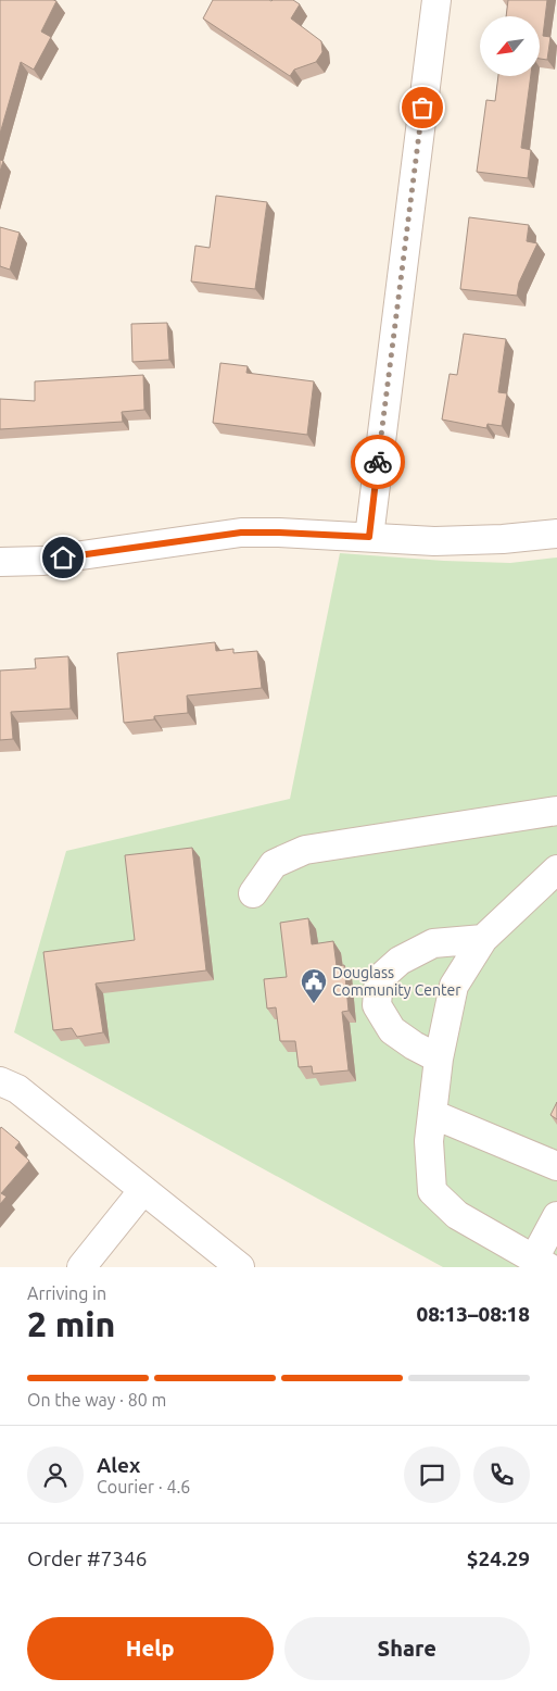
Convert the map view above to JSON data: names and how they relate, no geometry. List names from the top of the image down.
{
  "places": {
    "public building": ["Douglass Community Center"]
  },
  "north": "bottom left",
  "page": {
    "heading": ["2 min", "Arriving in", "08:13–08:18"],
    "panel": [
      "Alex",
      "Courier · 4.6",
      "Order #7346",
      "$24.29"
    ],
    "bar": "On the way · 80 m",
    "buttons": ["Help", "Share"]
  }
}
